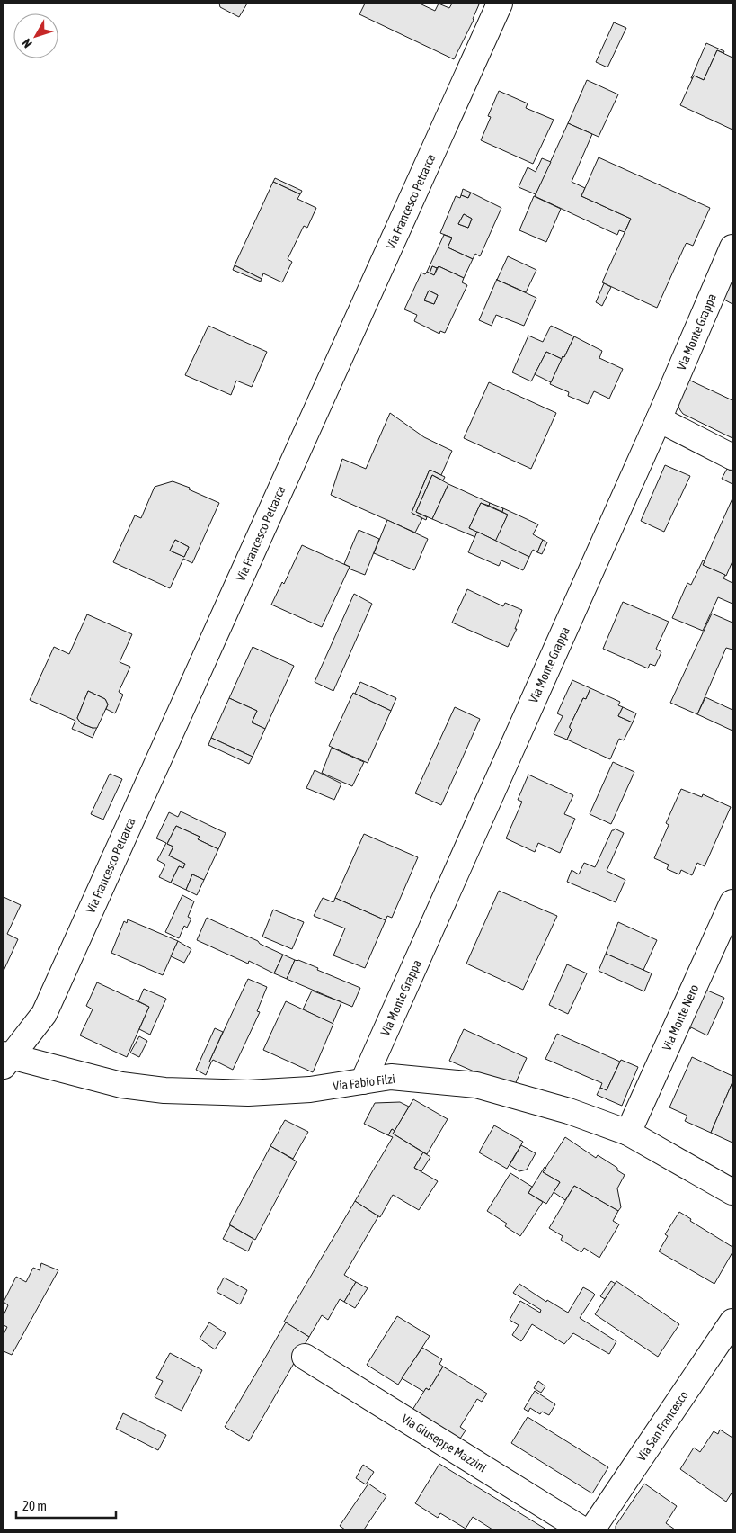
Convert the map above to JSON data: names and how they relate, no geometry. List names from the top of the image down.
{
  "streets": {
    "street": [
      "Via Francesco Petrarca",
      "Via Monte Grappa",
      "Via Monte Nero",
      "Via Fabio Filzi",
      "Via San Francesco",
      "Via Giuseppe Mazzini"
    ]
  },
  "crossings": [
    ["Via Francesco Petrarca", "Via Fabio Filzi"],
    ["Via Monte Grappa", "Via Fabio Filzi"],
    ["Via Monte Nero", "Via Fabio Filzi"]
  ],
  "scale_bar": "20 m",
  "north": "bottom left"
}
